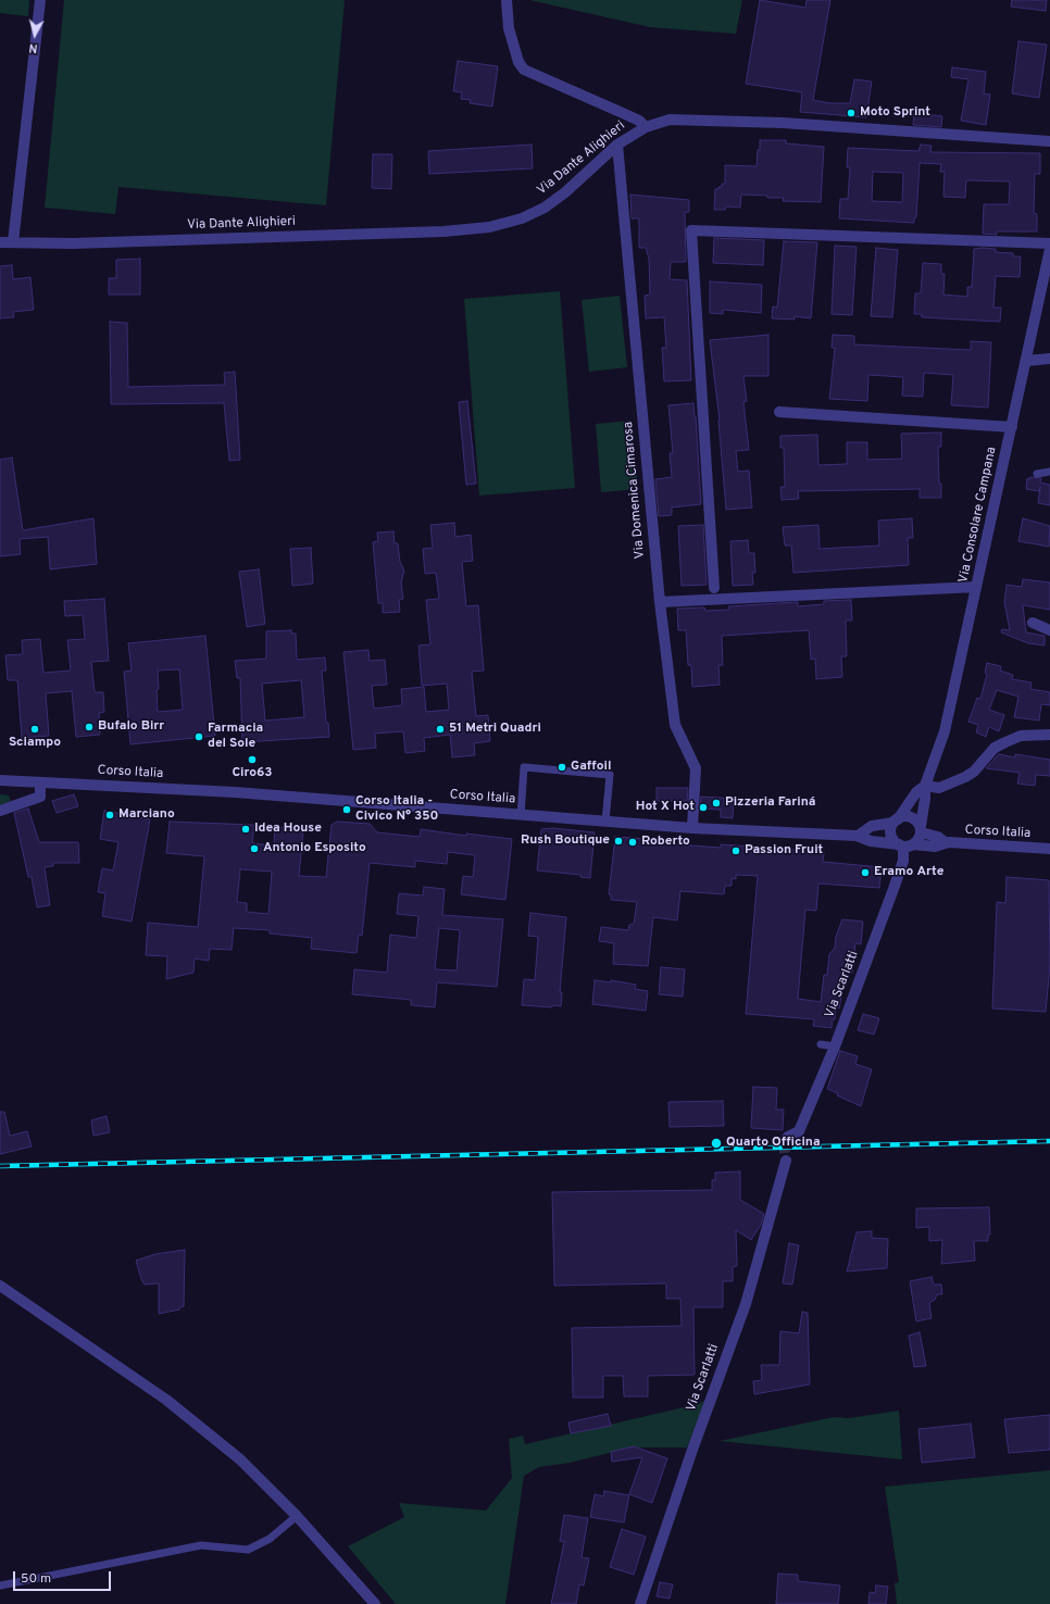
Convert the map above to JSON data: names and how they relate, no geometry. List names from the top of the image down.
{
  "streets": {
    "street": [
      "Via Dante Alighieri",
      "Via Domenica Cimarosa",
      "Via Consolare Campana",
      "Corso Italia",
      "Via Scarlatti"
    ]
  },
  "crossings": [
    ["Via Dante Alighieri", "Via Domenica Cimarosa"],
    ["Via Domenica Cimarosa", "Corso Italia"],
    ["Via Consolare Campana", "Corso Italia"],
    ["Via Consolare Campana", "Via Scarlatti"],
    ["Corso Italia", "Via Scarlatti"]
  ],
  "places": [
    "Moto Sprint",
    "Bufalo Birr",
    "Sciampo",
    "51 Metri Quadri",
    "Farmacia del Sole",
    "Ciro63",
    "Gaffoil",
    "Pizzeria Fariná",
    "Hot X Hot",
    "Corso Italia - Civico N° 350",
    "Marciano",
    "Idea House",
    "Rush Boutique",
    "Roberto",
    "Antonio Esposito",
    "Passion Fruit",
    "Eramo Arte",
    "Quarto Officina"
  ],
  "scale_bar": "50 m",
  "north": "bottom"
}
